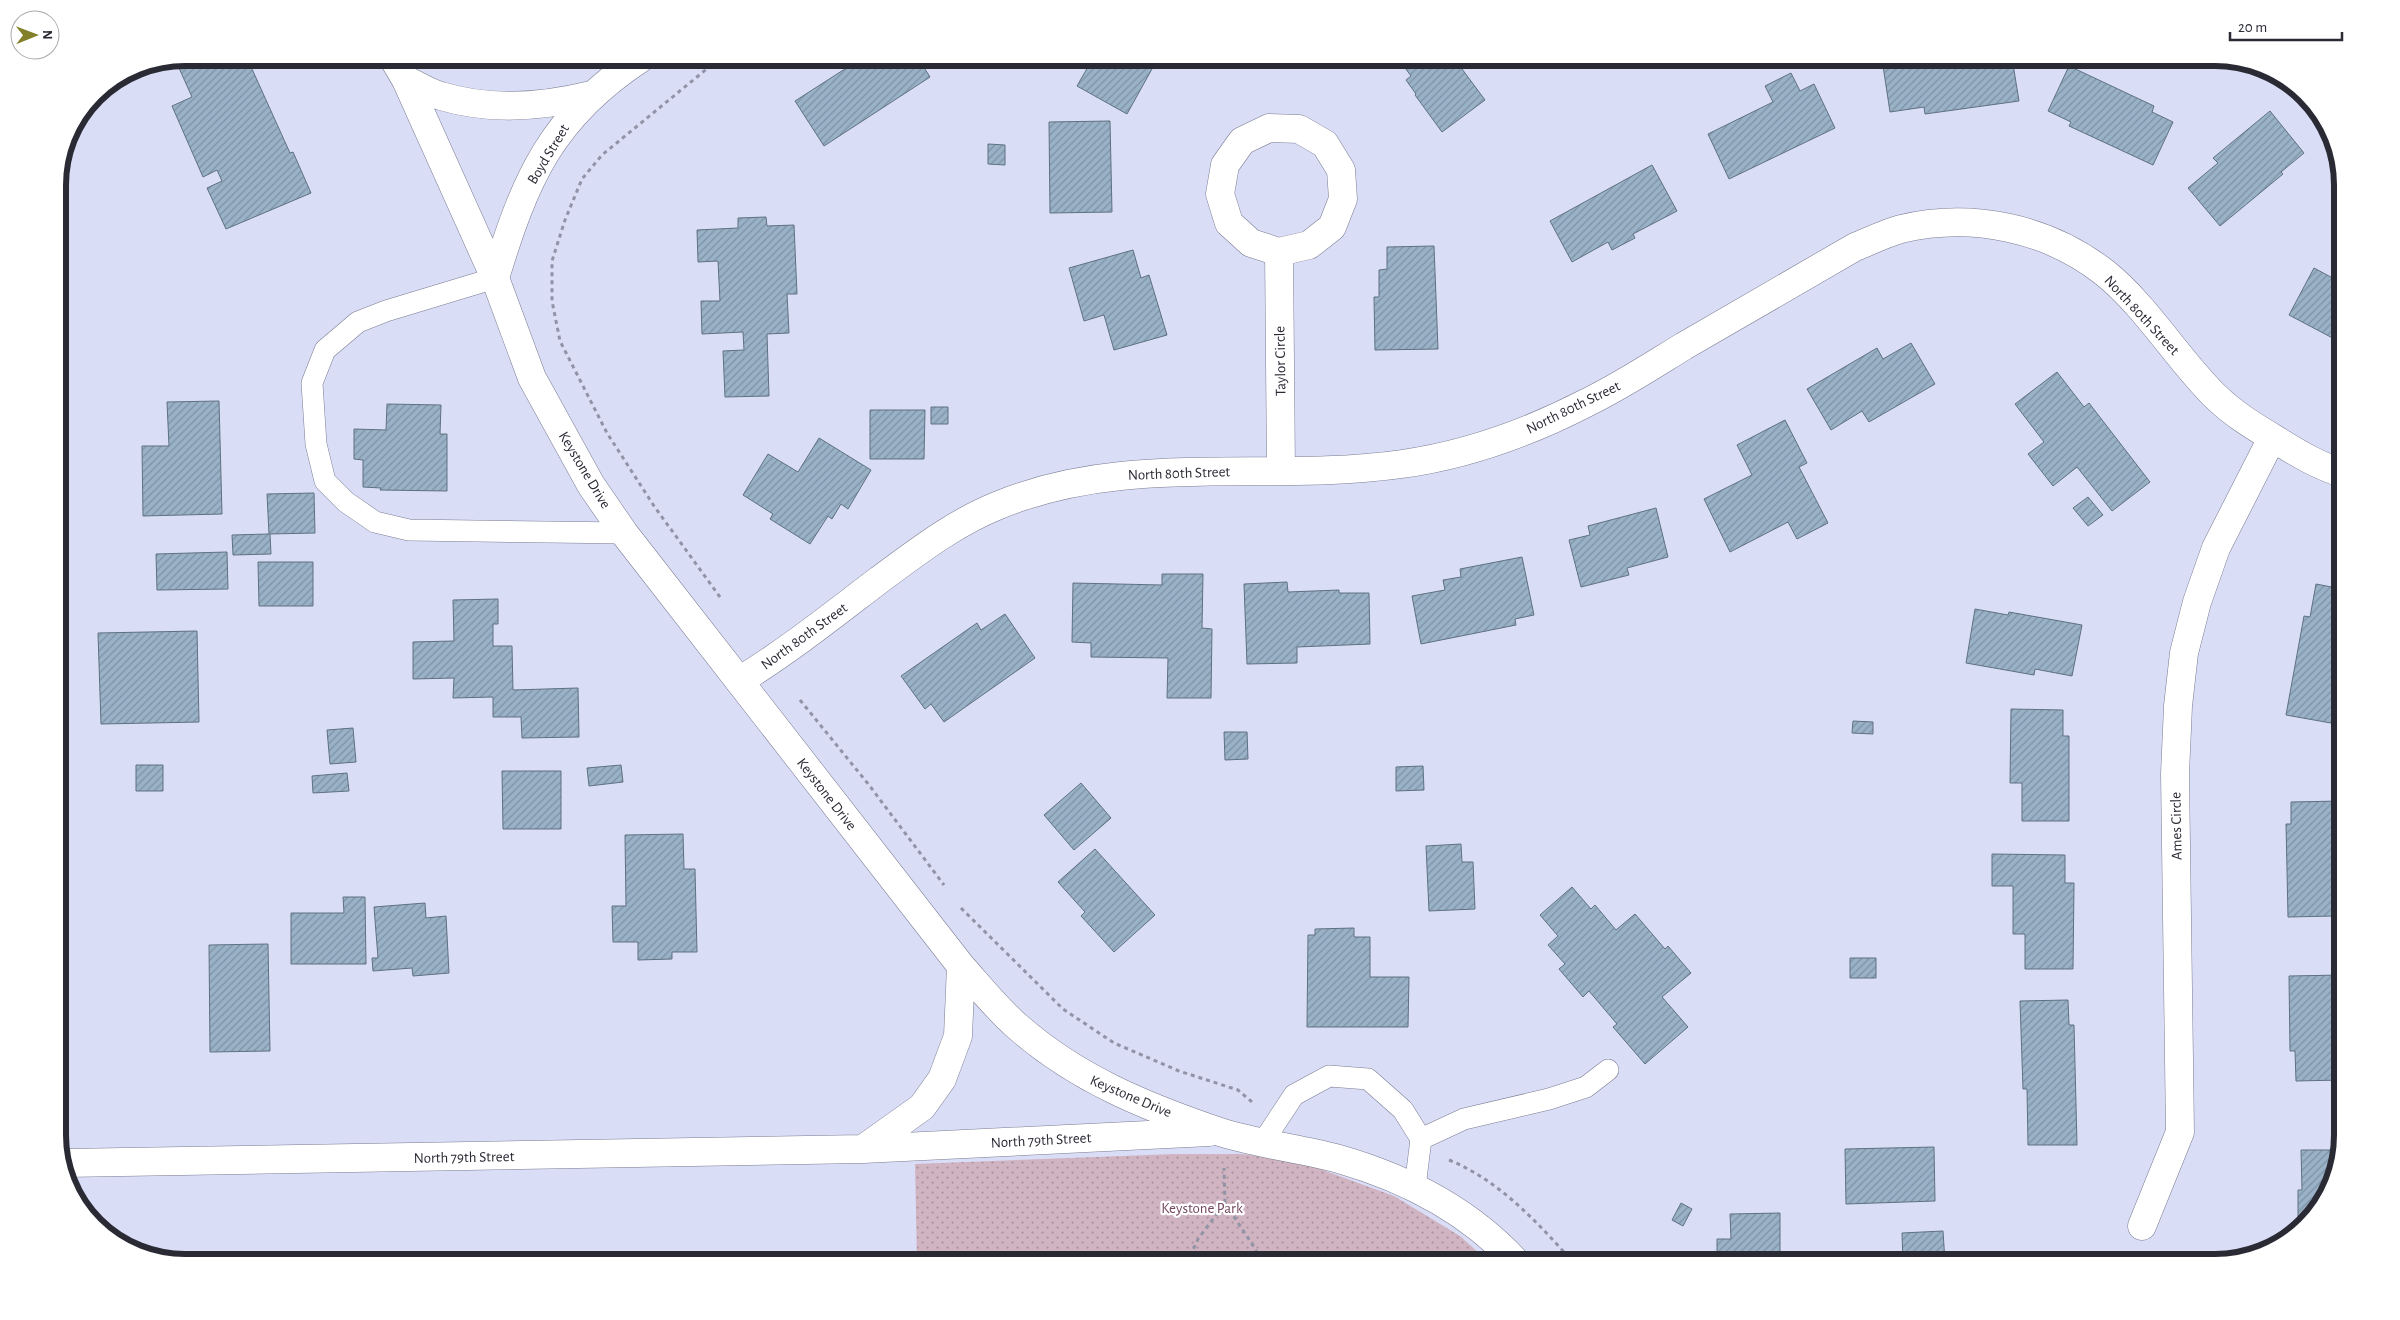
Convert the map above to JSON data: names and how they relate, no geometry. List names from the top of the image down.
{
  "streets": {
    "street": [
      "Boyd Street",
      "North 80th Street",
      "Taylor Circle",
      "Keystone Drive",
      "Ames Circle",
      "North 79th Street"
    ]
  },
  "crossings": [
    ["Boyd Street", "Keystone Drive"],
    ["North 80th Street", "Taylor Circle"],
    ["North 80th Street", "Keystone Drive"],
    ["North 80th Street", "Ames Circle"],
    ["Keystone Drive", "North 79th Street"]
  ],
  "parks": ["Keystone Park"],
  "scale_bar": "20 m",
  "north": "right"
}
